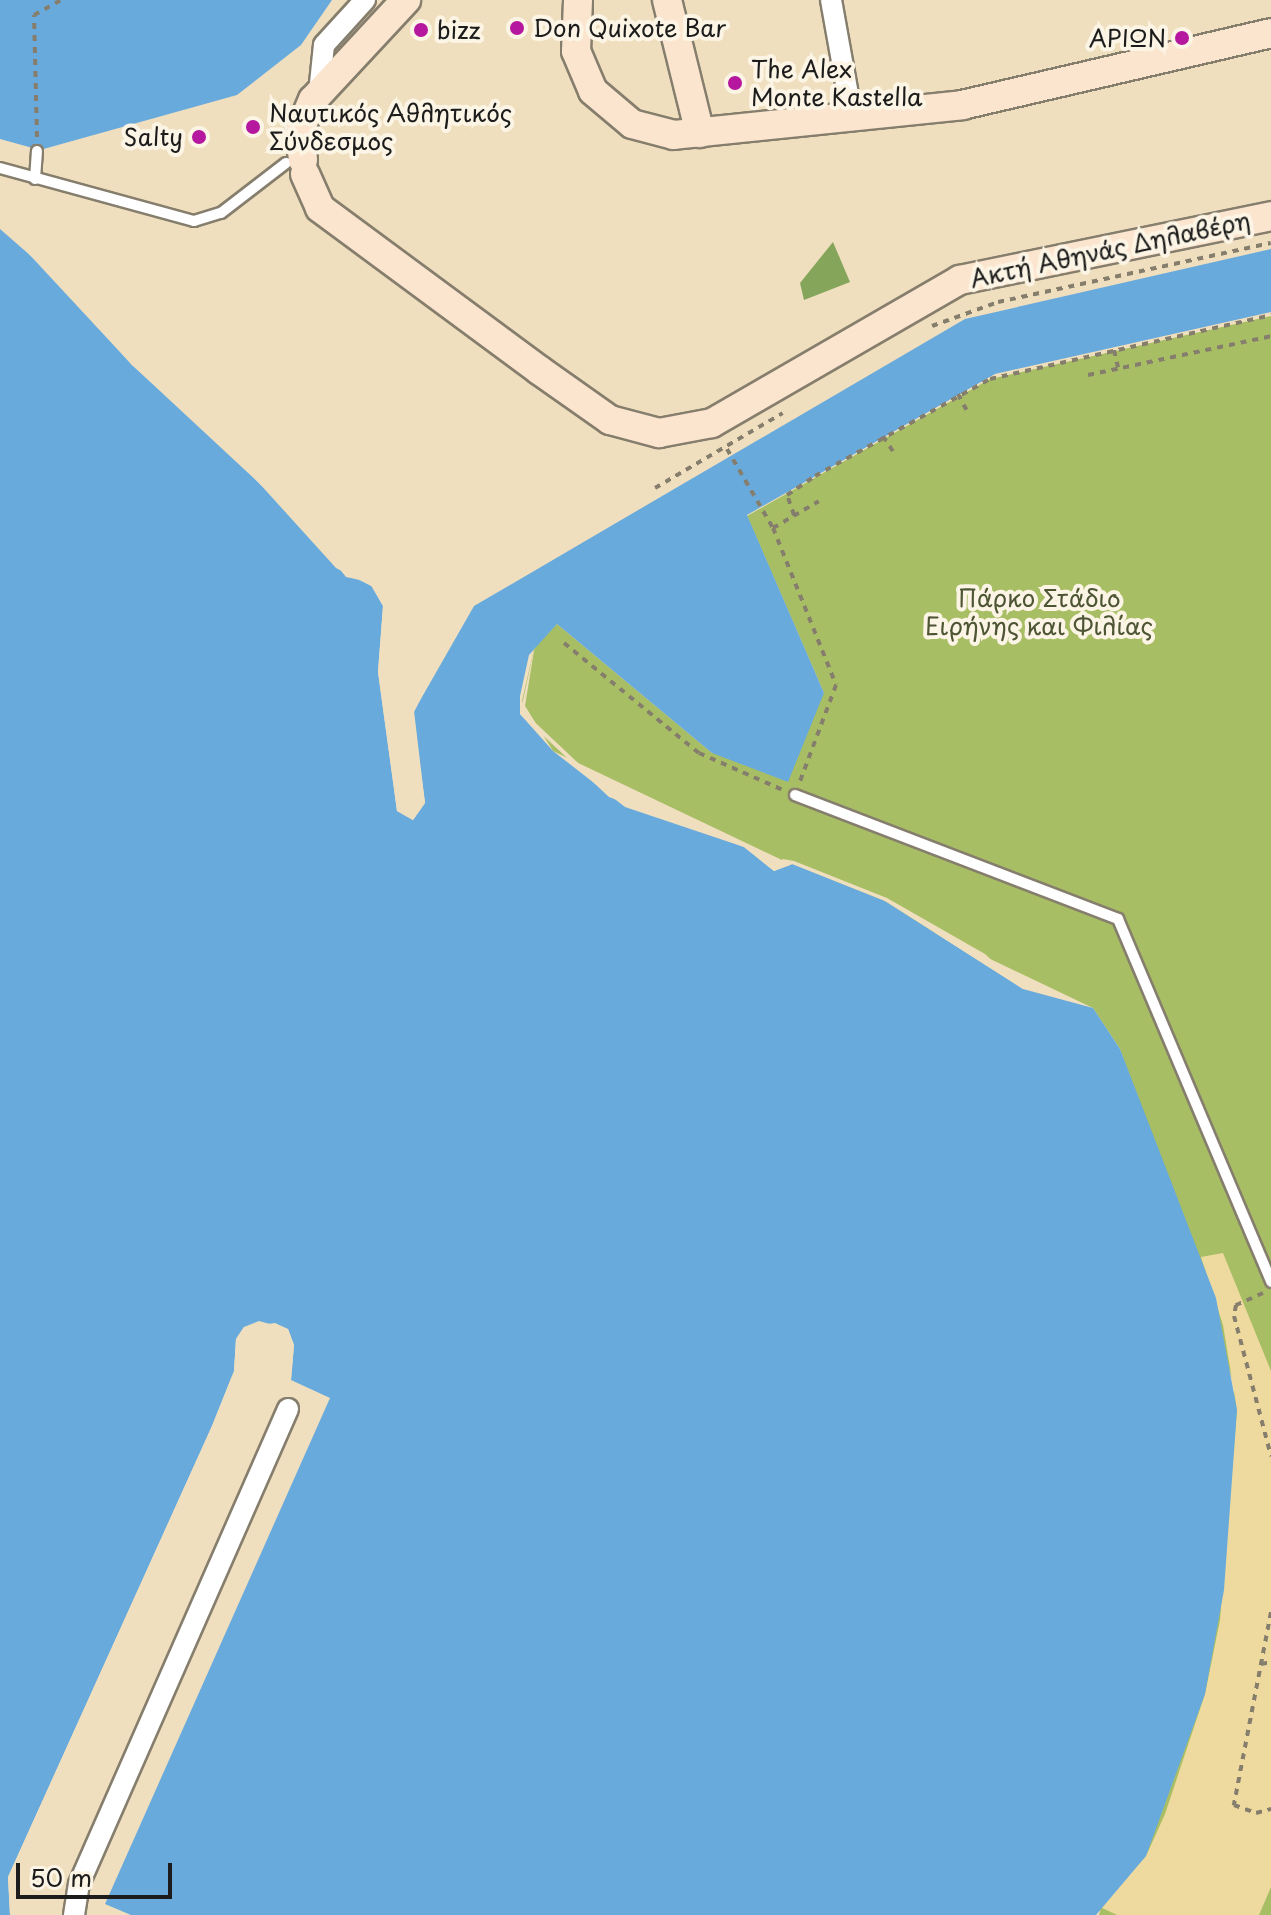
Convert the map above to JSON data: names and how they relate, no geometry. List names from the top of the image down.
{
  "streets": {
    "street": ["Ακτή Αθηνάς Δηλαβέρη"]
  },
  "parks": ["Πάρκο Στάδιο Ειρήνης και Φιλίας"],
  "places": [
    "Don Quixote Bar",
    "bizz",
    "ΑΡΙΩΝ",
    "The Alex Monte Kastella",
    "Ναυτικός Αθλητικός Σύνδεσμος",
    "Salty"
  ],
  "scale_bar": "50 m"
}
